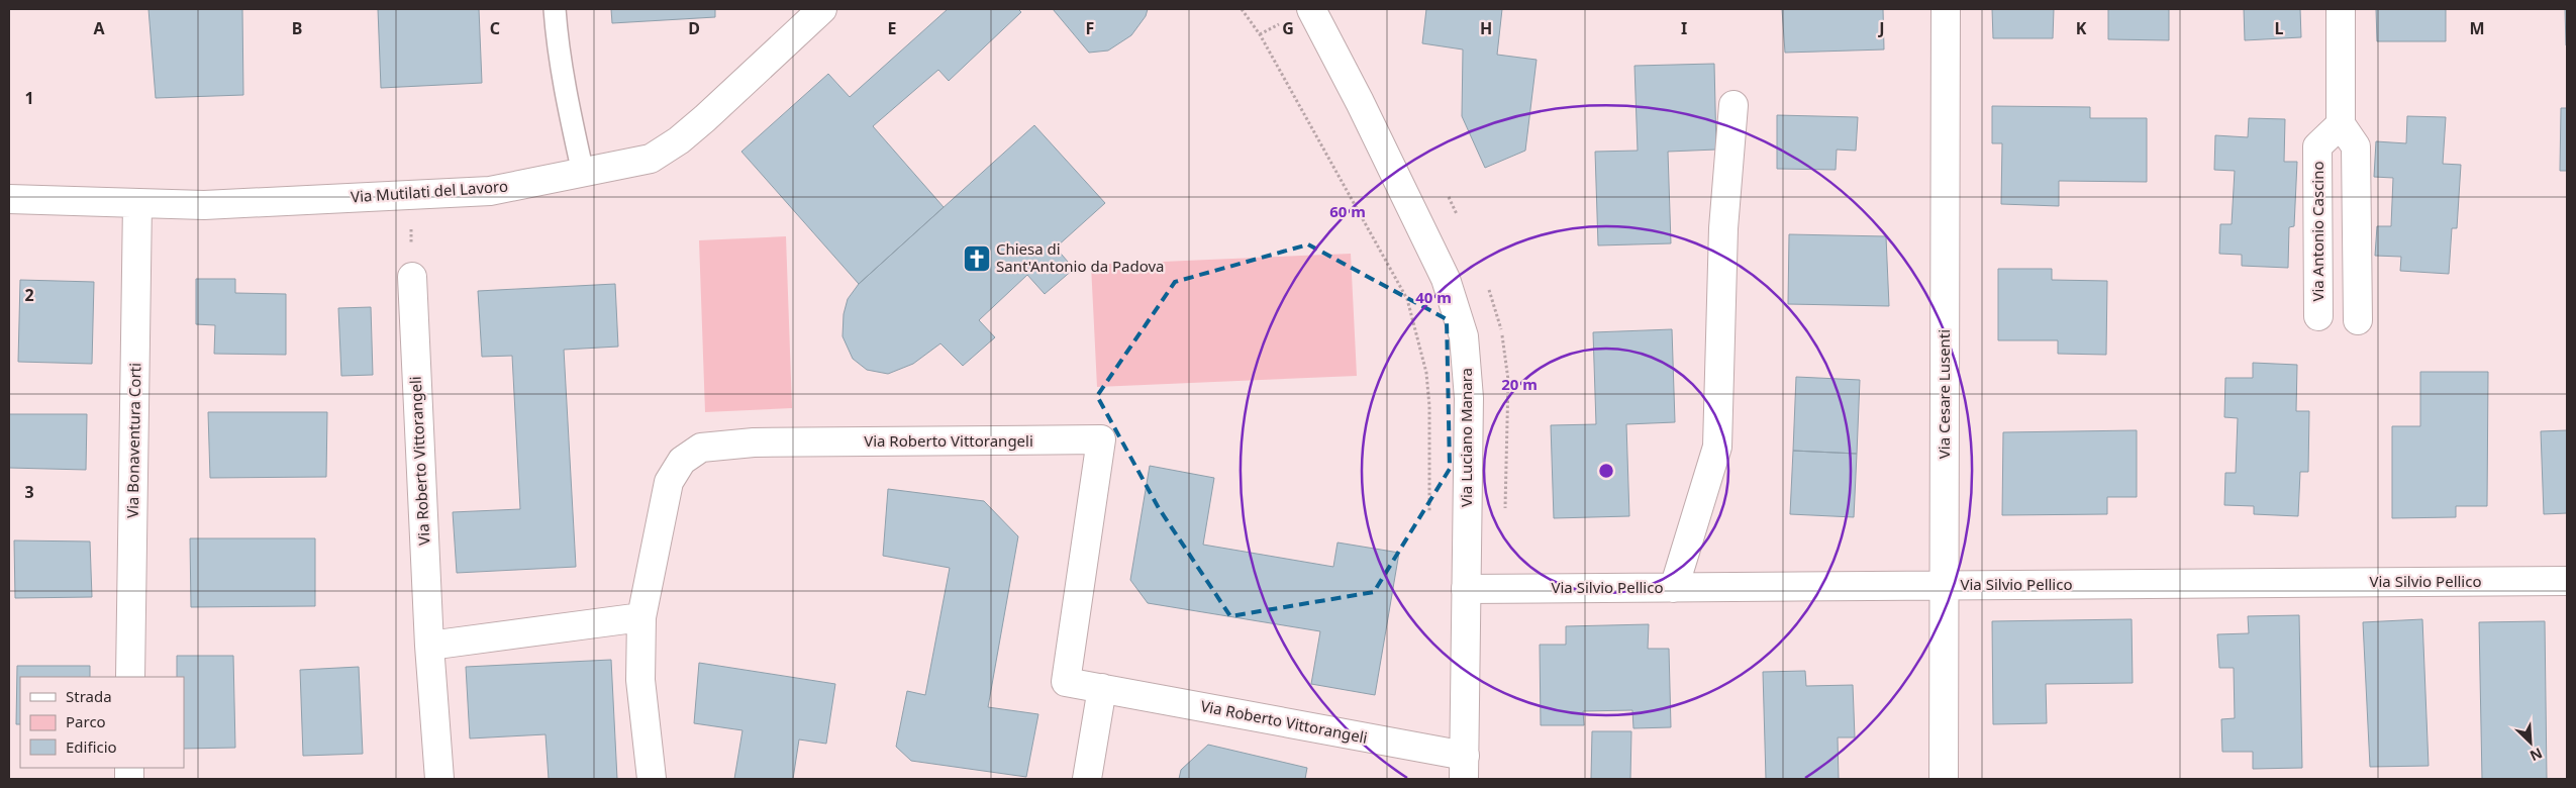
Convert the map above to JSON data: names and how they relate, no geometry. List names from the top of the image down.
{
  "streets": {
    "street": [
      "Via Mutilati del Lavoro",
      "Via Antonio Cascino",
      "Via Cesare Lusenti",
      "Via Luciano Manara",
      "Via Bonaventura Corti",
      "Via Roberto Vittorangeli",
      "Via Silvio Pellico"
    ]
  },
  "crossings": [
    ["Via Mutilati del Lavoro", "Via Bonaventura Corti"],
    ["Via Cesare Lusenti", "Via Silvio Pellico"],
    ["Via Luciano Manara", "Via Roberto Vittorangeli"],
    ["Via Luciano Manara", "Via Silvio Pellico"]
  ],
  "places": {
    "church": ["Chiesa di Sant'Antonio da Padova"]
  },
  "legend": ["Strada", "Parco", "Edificio"],
  "north": "bottom right",
  "grid": {
    "columns": [
      "A",
      "B",
      "C",
      "D",
      "E",
      "F",
      "G",
      "H",
      "I",
      "J",
      "K",
      "L",
      "M"
    ],
    "rows": ["1", "2", "3"]
  },
  "rings": ["60 m", "40 m", "20 m"]
}
